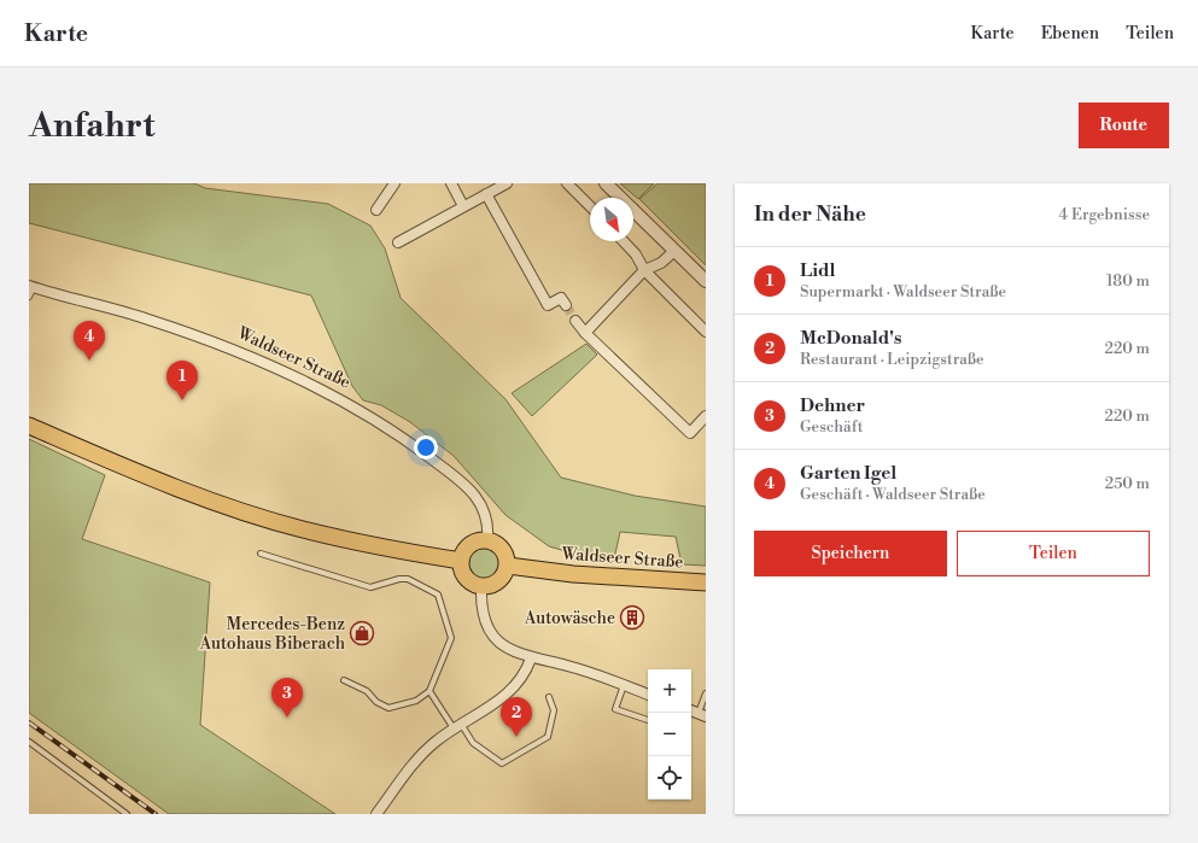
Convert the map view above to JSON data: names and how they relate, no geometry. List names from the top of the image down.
{
  "streets": {
    "main road": ["Waldseer Straße"]
  },
  "places": {
    "building": ["Autowäsche"],
    "shop": ["Mercedes-Benz Autohaus Biberach"]
  },
  "north": "bottom right",
  "page": {
    "header": "Karte",
    "nav": ["Karte", "Ebenen", "Teilen"],
    "buttons": [
      "Route",
      ["Speichern", "Teilen"]
    ],
    "title": "Anfahrt",
    "heading": ["In der Nähe", "4 Ergebnisse"],
    "list": [
      {
        "mark": "1",
        "name": "Lidl",
        "note": "Supermarkt · Waldseer Straße",
        "value": "180 m"
      },
      {
        "mark": "2",
        "name": "McDonald's",
        "note": "Restaurant · Leipzigstraße",
        "value": "220 m"
      },
      {
        "mark": "3",
        "name": "Dehner",
        "note": "Geschäft",
        "value": "220 m"
      },
      {
        "mark": "4",
        "name": "Garten Igel",
        "note": "Geschäft · Waldseer Straße",
        "value": "250 m"
      }
    ],
    "pins": [
      "4",
      "1",
      "3",
      "2"
    ],
    "map_buttons": ["+", "−"]
  }
}
